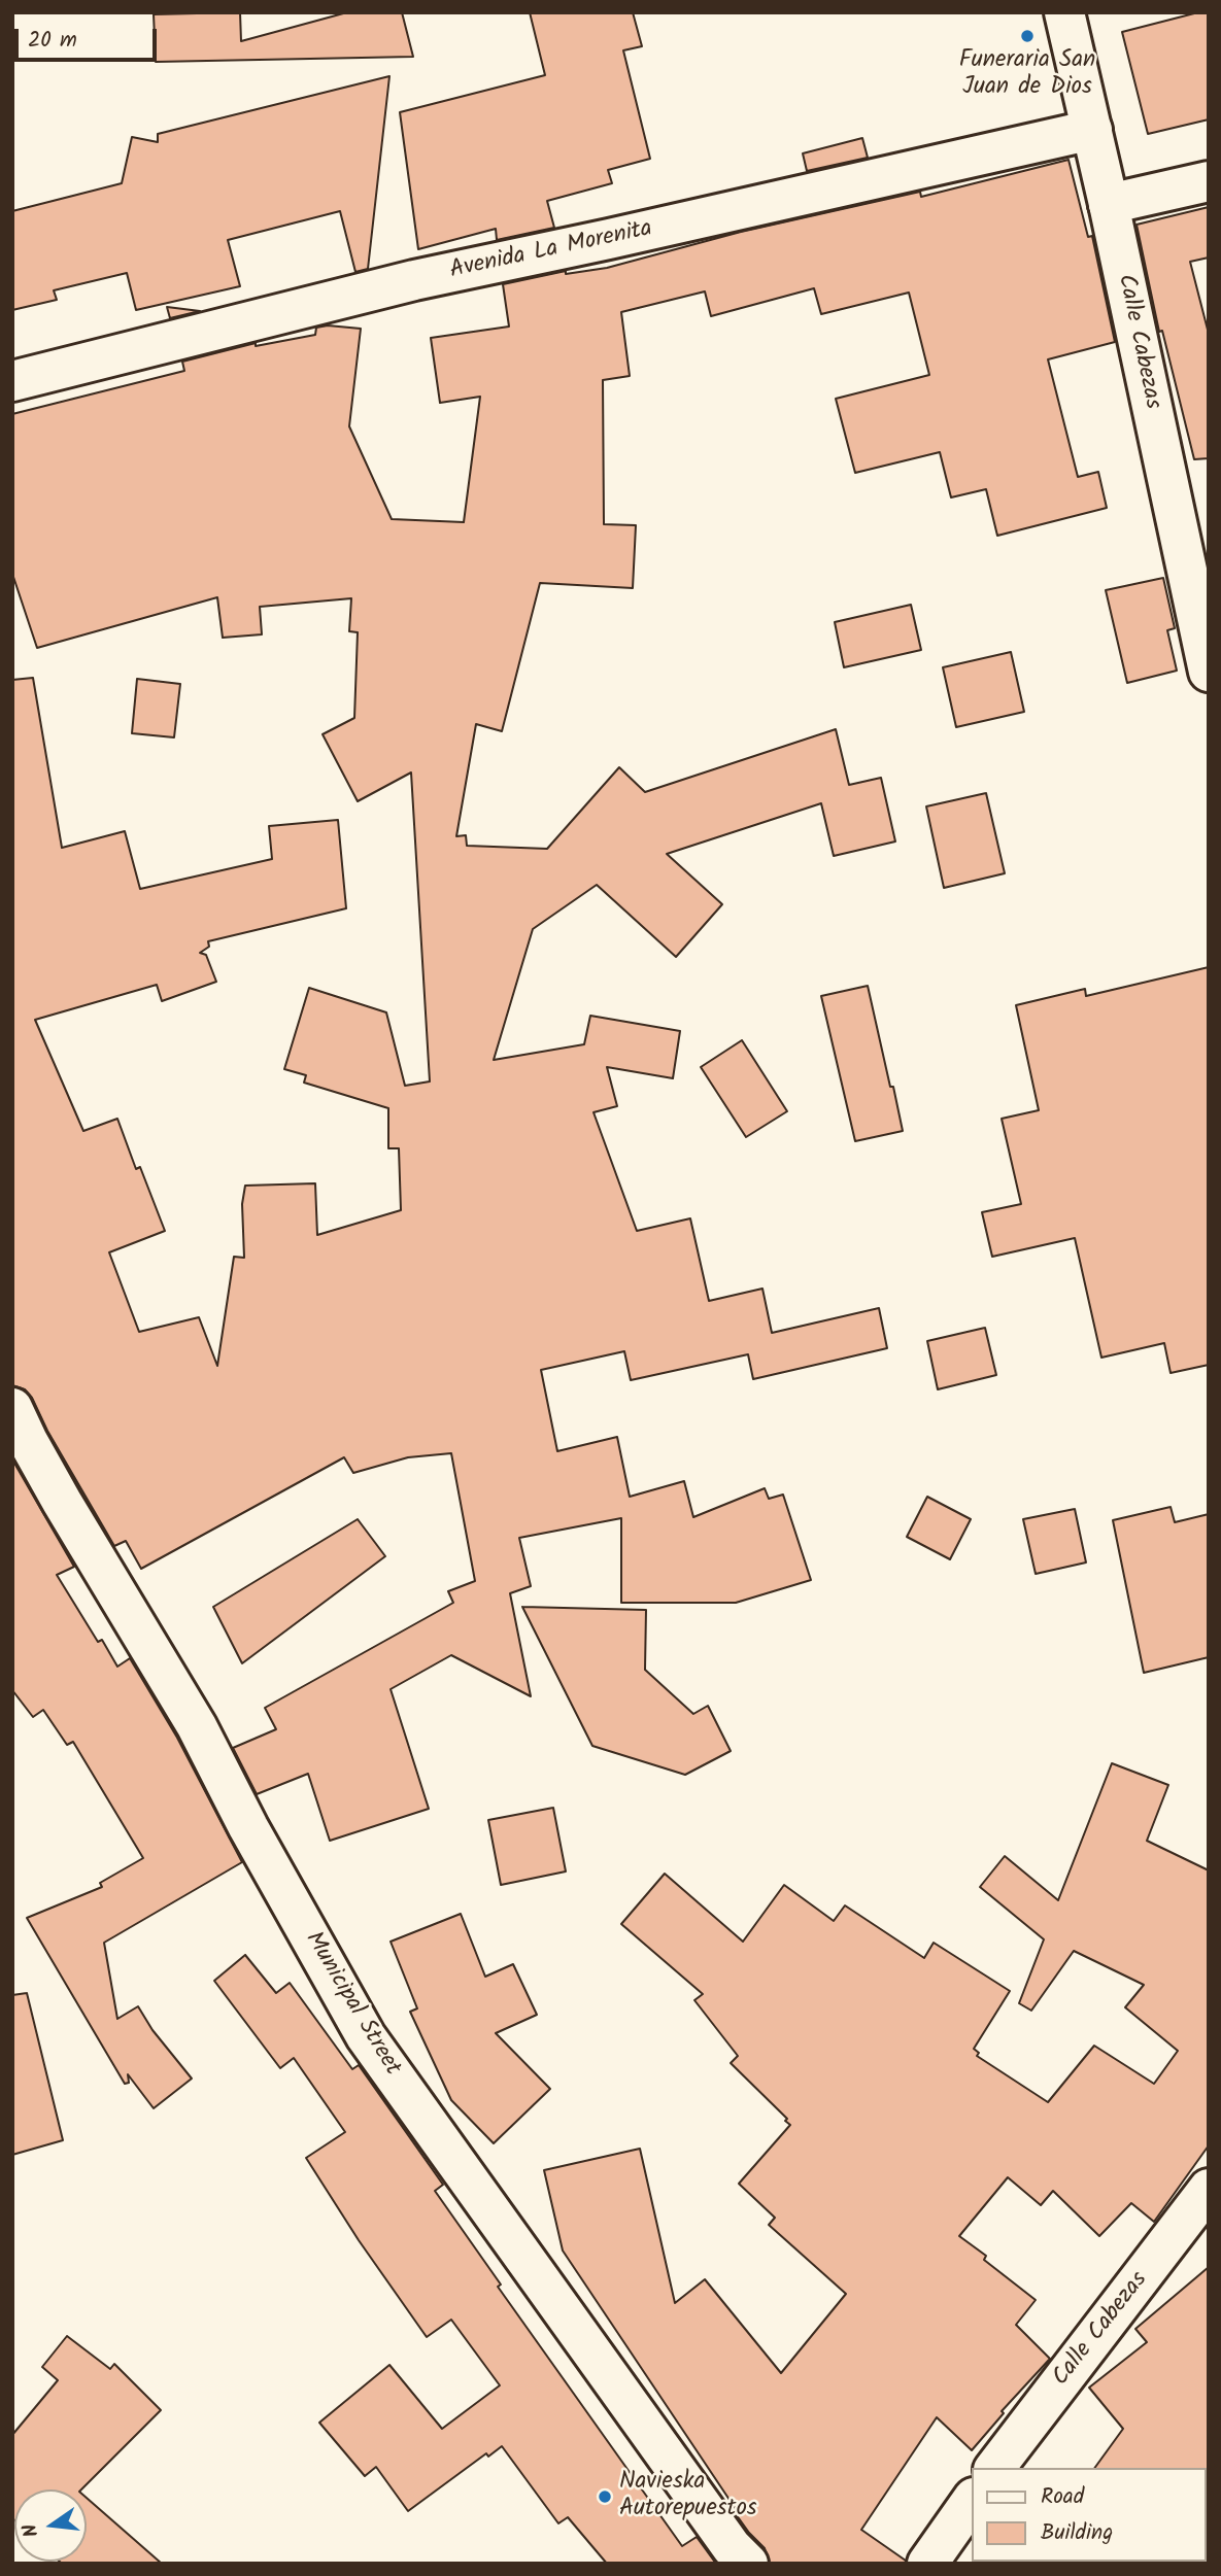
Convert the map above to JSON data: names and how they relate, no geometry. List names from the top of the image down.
{
  "streets": {
    "main road": ["Avenida La Morenita", "Calle Cabezas", "Municipal Street"]
  },
  "crossings": [
    ["Avenida La Morenita", "Calle Cabezas"]
  ],
  "places": ["Funeraria San Juan de Dios", "Navieska Autorepuestos"],
  "legend": ["Road", "Building"],
  "scale_bar": "20 m",
  "north": "left"
}
